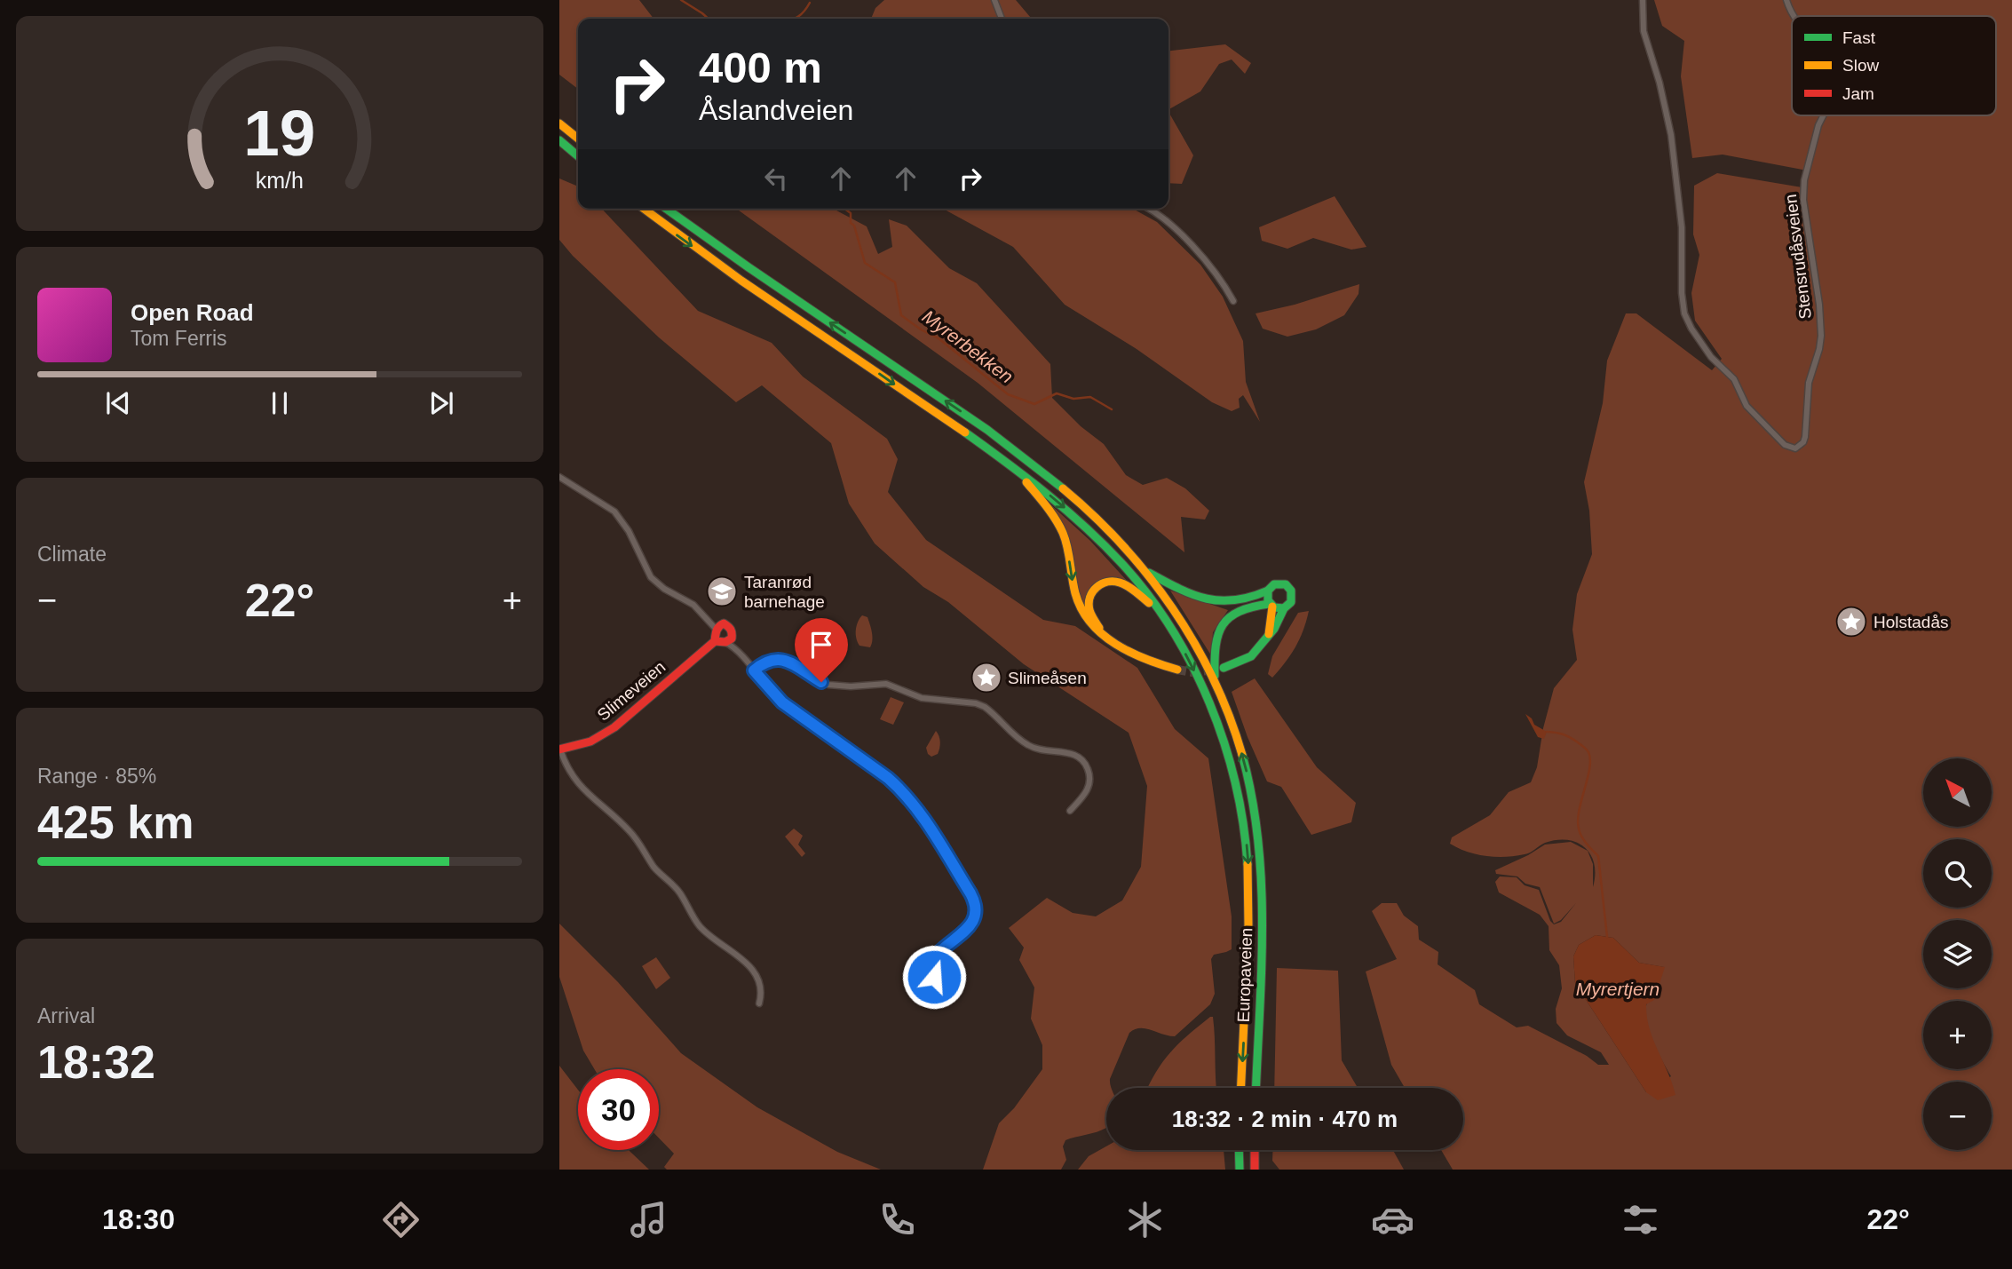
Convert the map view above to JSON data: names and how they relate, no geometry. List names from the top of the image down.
{
  "streets": {
    "main road": ["Slimeveien", "Europaveien"],
    "street": ["Stensrudåsveien"]
  },
  "water": ["Myrerbekken", "Myrertjern"],
  "places": {
    "school or university": ["Taranrød barnehage"],
    "place": ["Holstadås", "Slimeåsen"]
  },
  "legend": ["Fast", "Slow", "Jam"],
  "north": "top left",
  "page": {
    "turn": ["400 m", "Åslandveien"],
    "song": ["Open Road", "Tom Ferris"],
    "tile": [
      "Climate",
      ["Range · 85%", "425 km"],
      ["Arrival", "18:32"]
    ],
    "heat": ["−", "22°", "+"],
    "map_buttons": ["+", "−"],
    "limit": "30",
    "trip": "18:32 · 2 min · 470 m",
    "tabs": ["18:30", "22°"],
    "gauge": ["19", "km/h"]
  }
}
